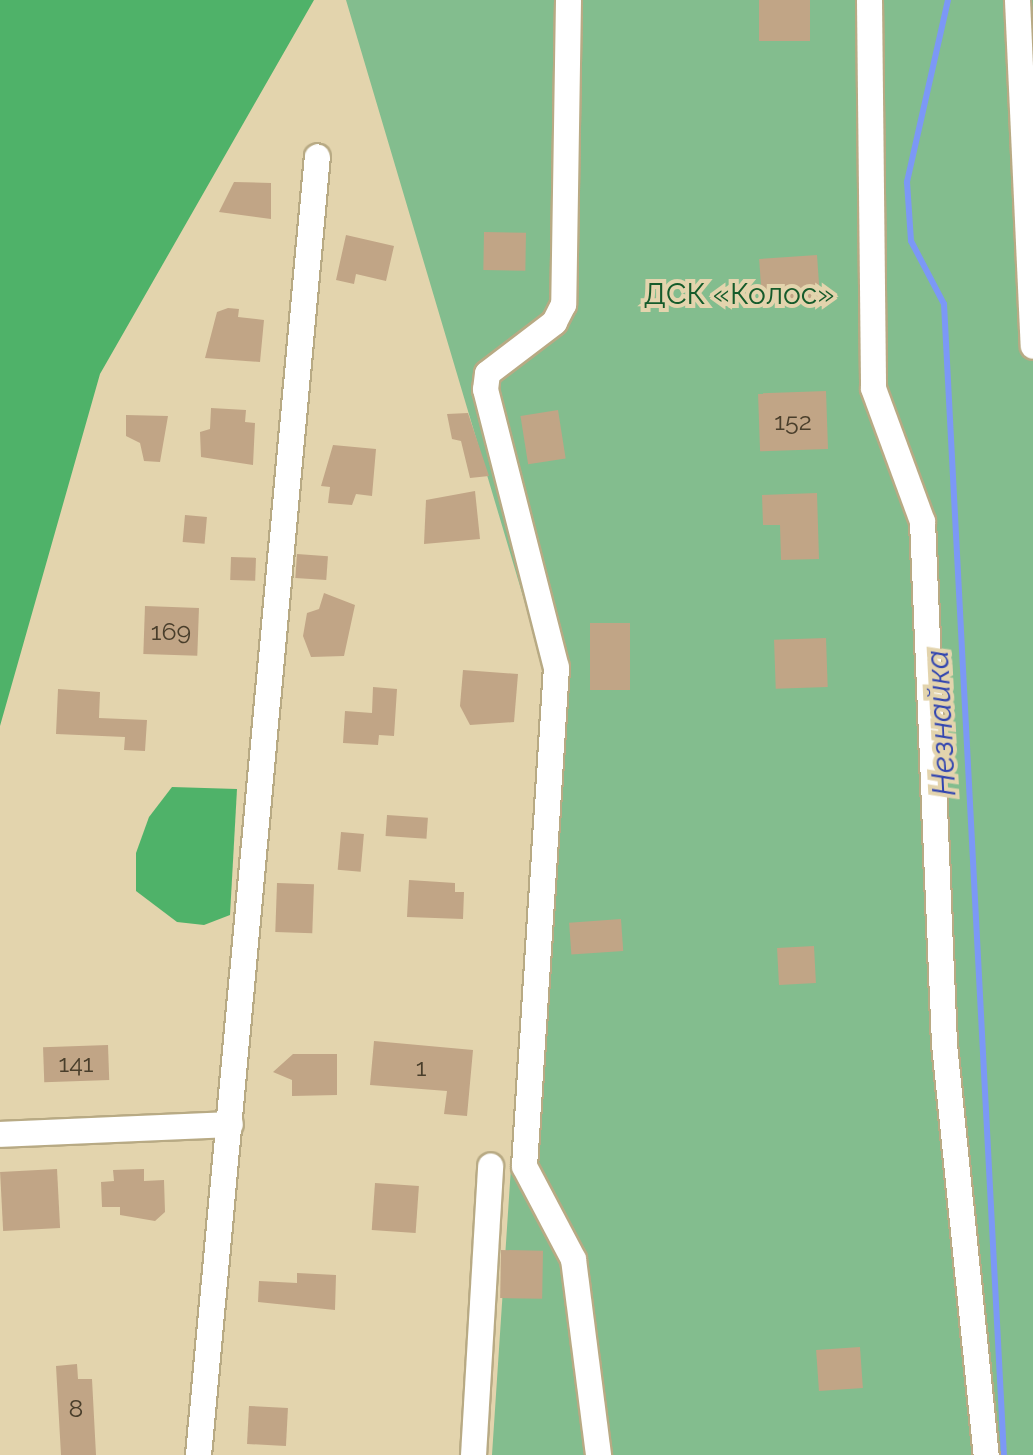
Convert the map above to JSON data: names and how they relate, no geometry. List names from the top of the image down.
{
  "water": ["Незнайка"],
  "parks": ["ДСК «Колос»"],
  "house_numbers": [
    "152",
    "169",
    "141",
    "1",
    "8"
  ]
}
